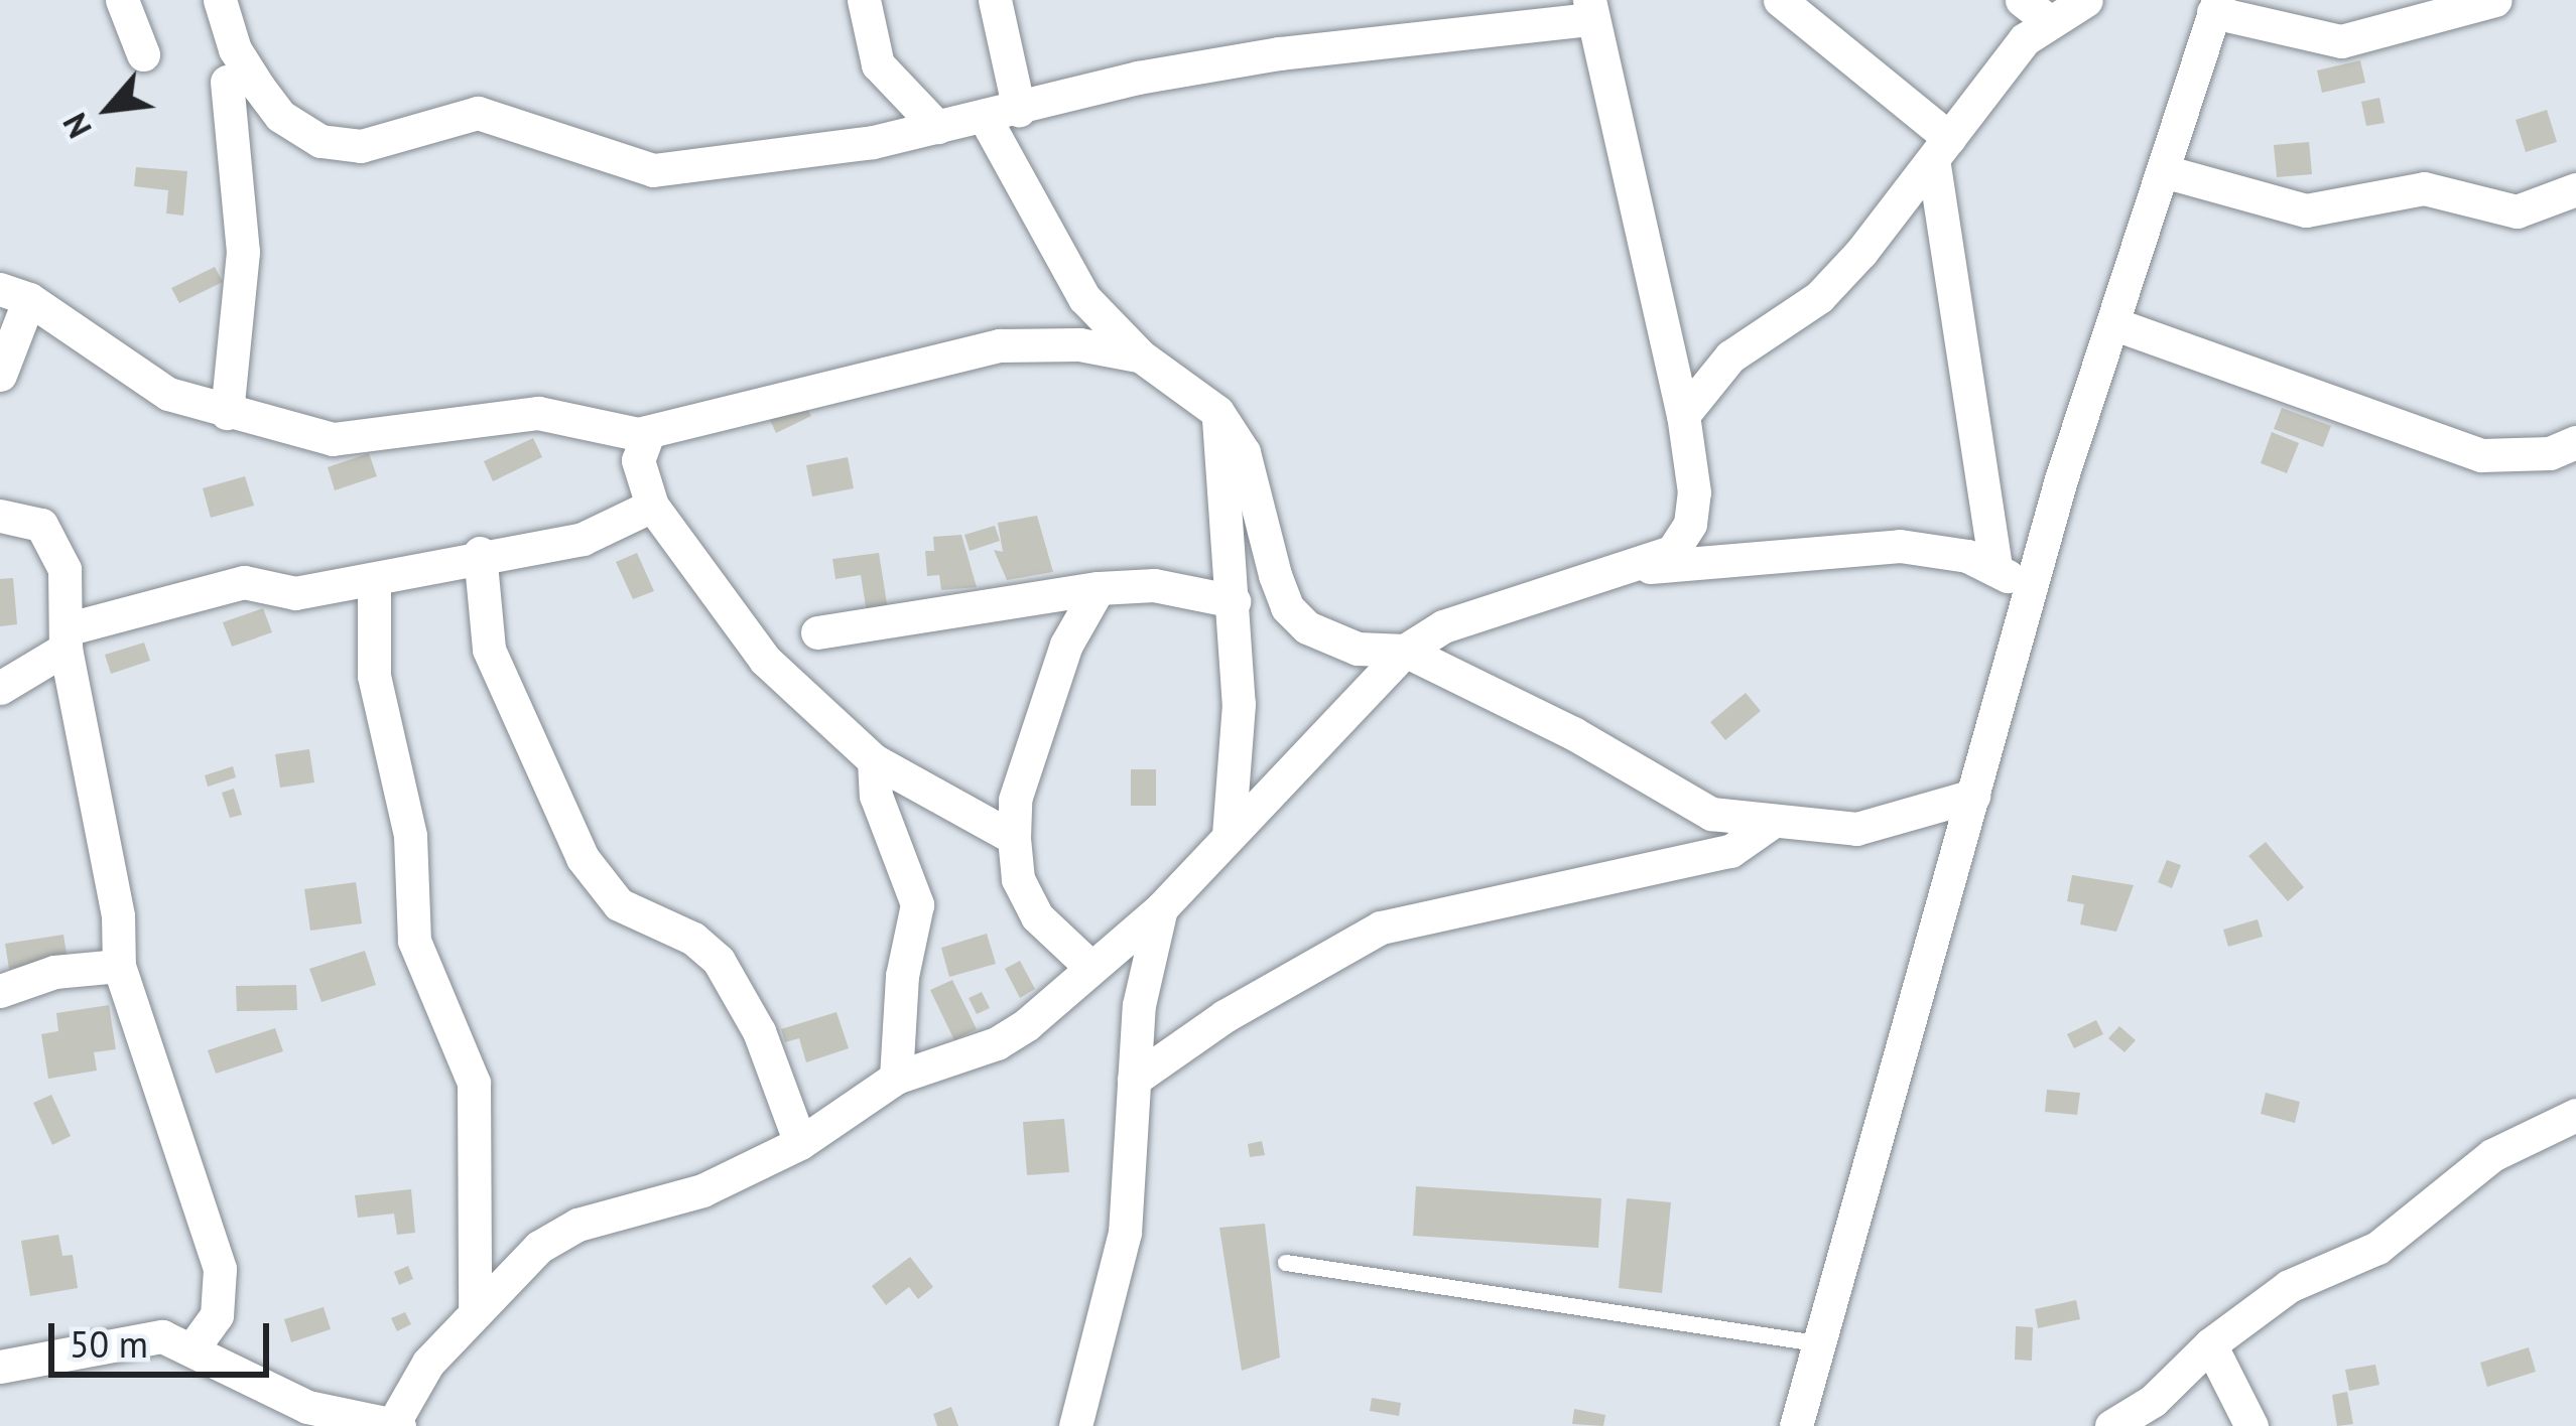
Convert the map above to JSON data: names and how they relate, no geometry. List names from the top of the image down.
{
  "scale_bar": "50 m",
  "north": "bottom left"
}
